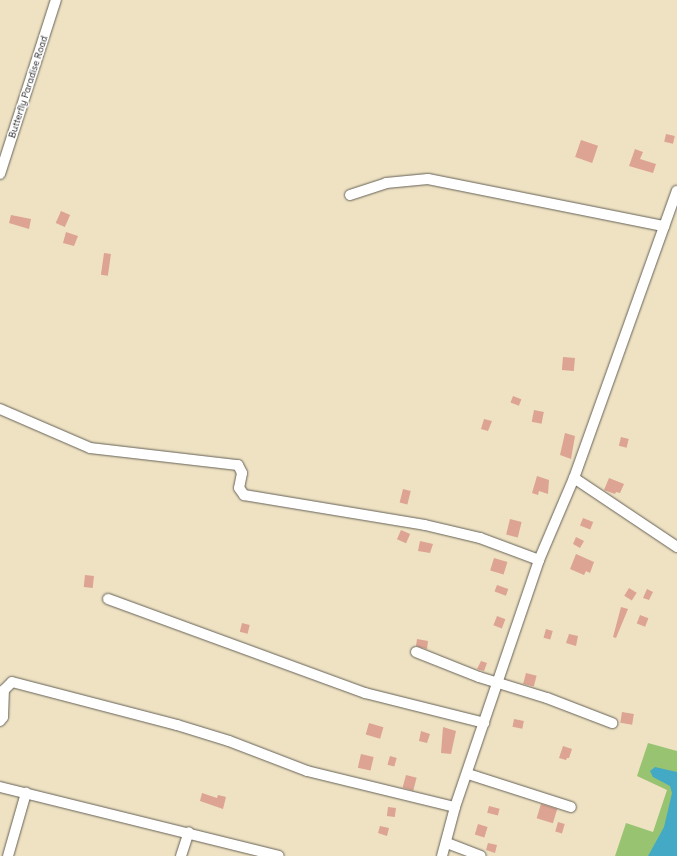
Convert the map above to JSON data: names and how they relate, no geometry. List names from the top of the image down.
{
  "streets": {
    "street": ["Butterfly Paradise Road"]
  }
}
